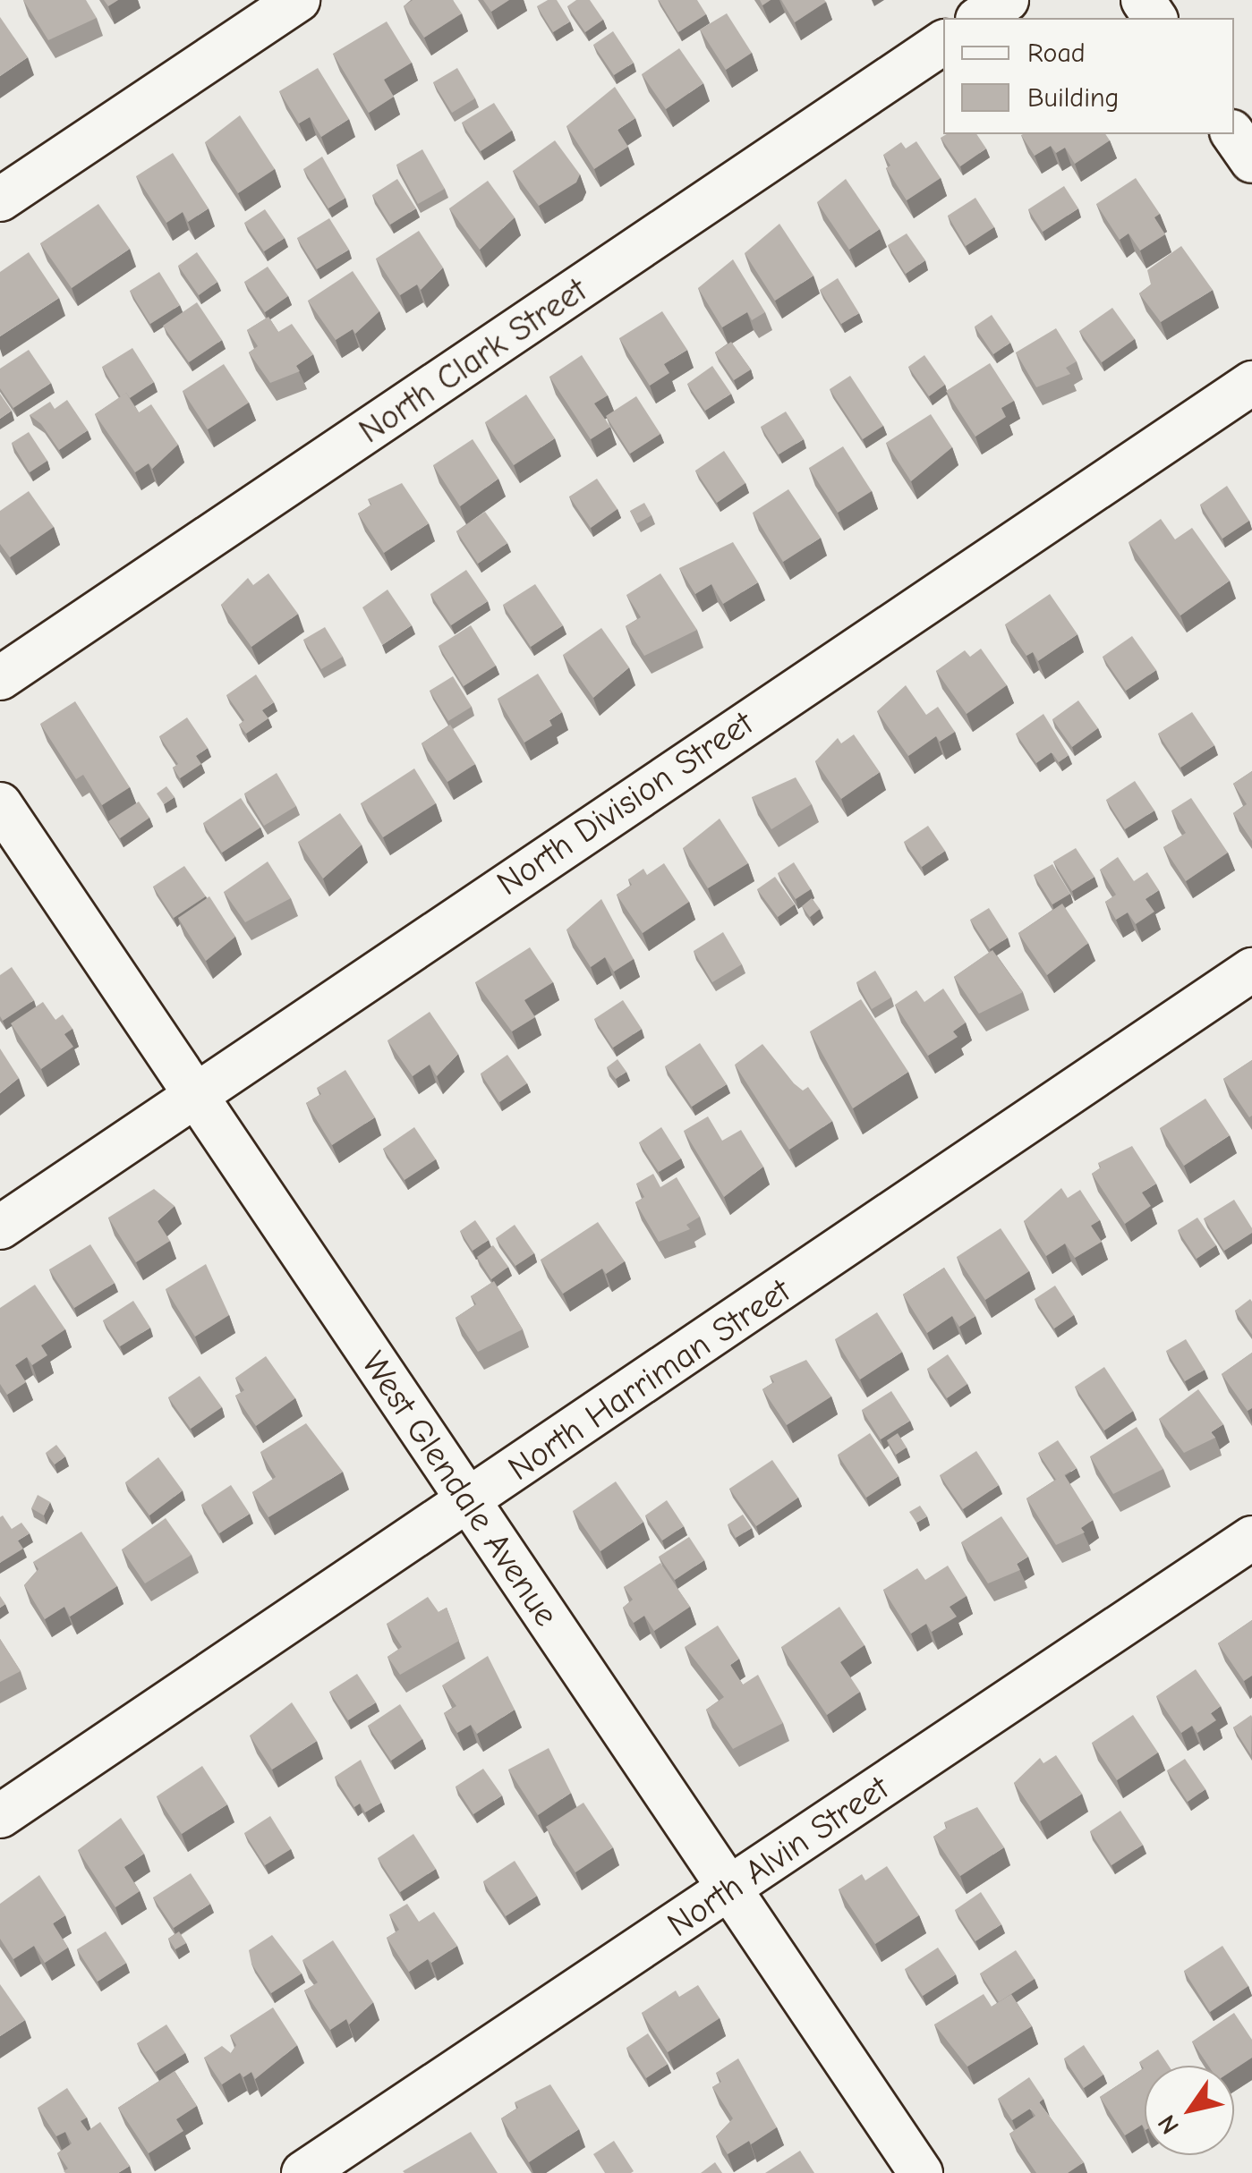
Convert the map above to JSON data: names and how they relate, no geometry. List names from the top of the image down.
{
  "streets": {
    "street": [
      "North Clark Street",
      "North Division Street",
      "North Harriman Street",
      "West Glendale Avenue",
      "North Alvin Street"
    ]
  },
  "crossings": [
    ["North Division Street", "West Glendale Avenue"],
    ["North Harriman Street", "West Glendale Avenue"],
    ["West Glendale Avenue", "North Alvin Street"]
  ],
  "legend": ["Road", "Building"],
  "north": "bottom left"
}
